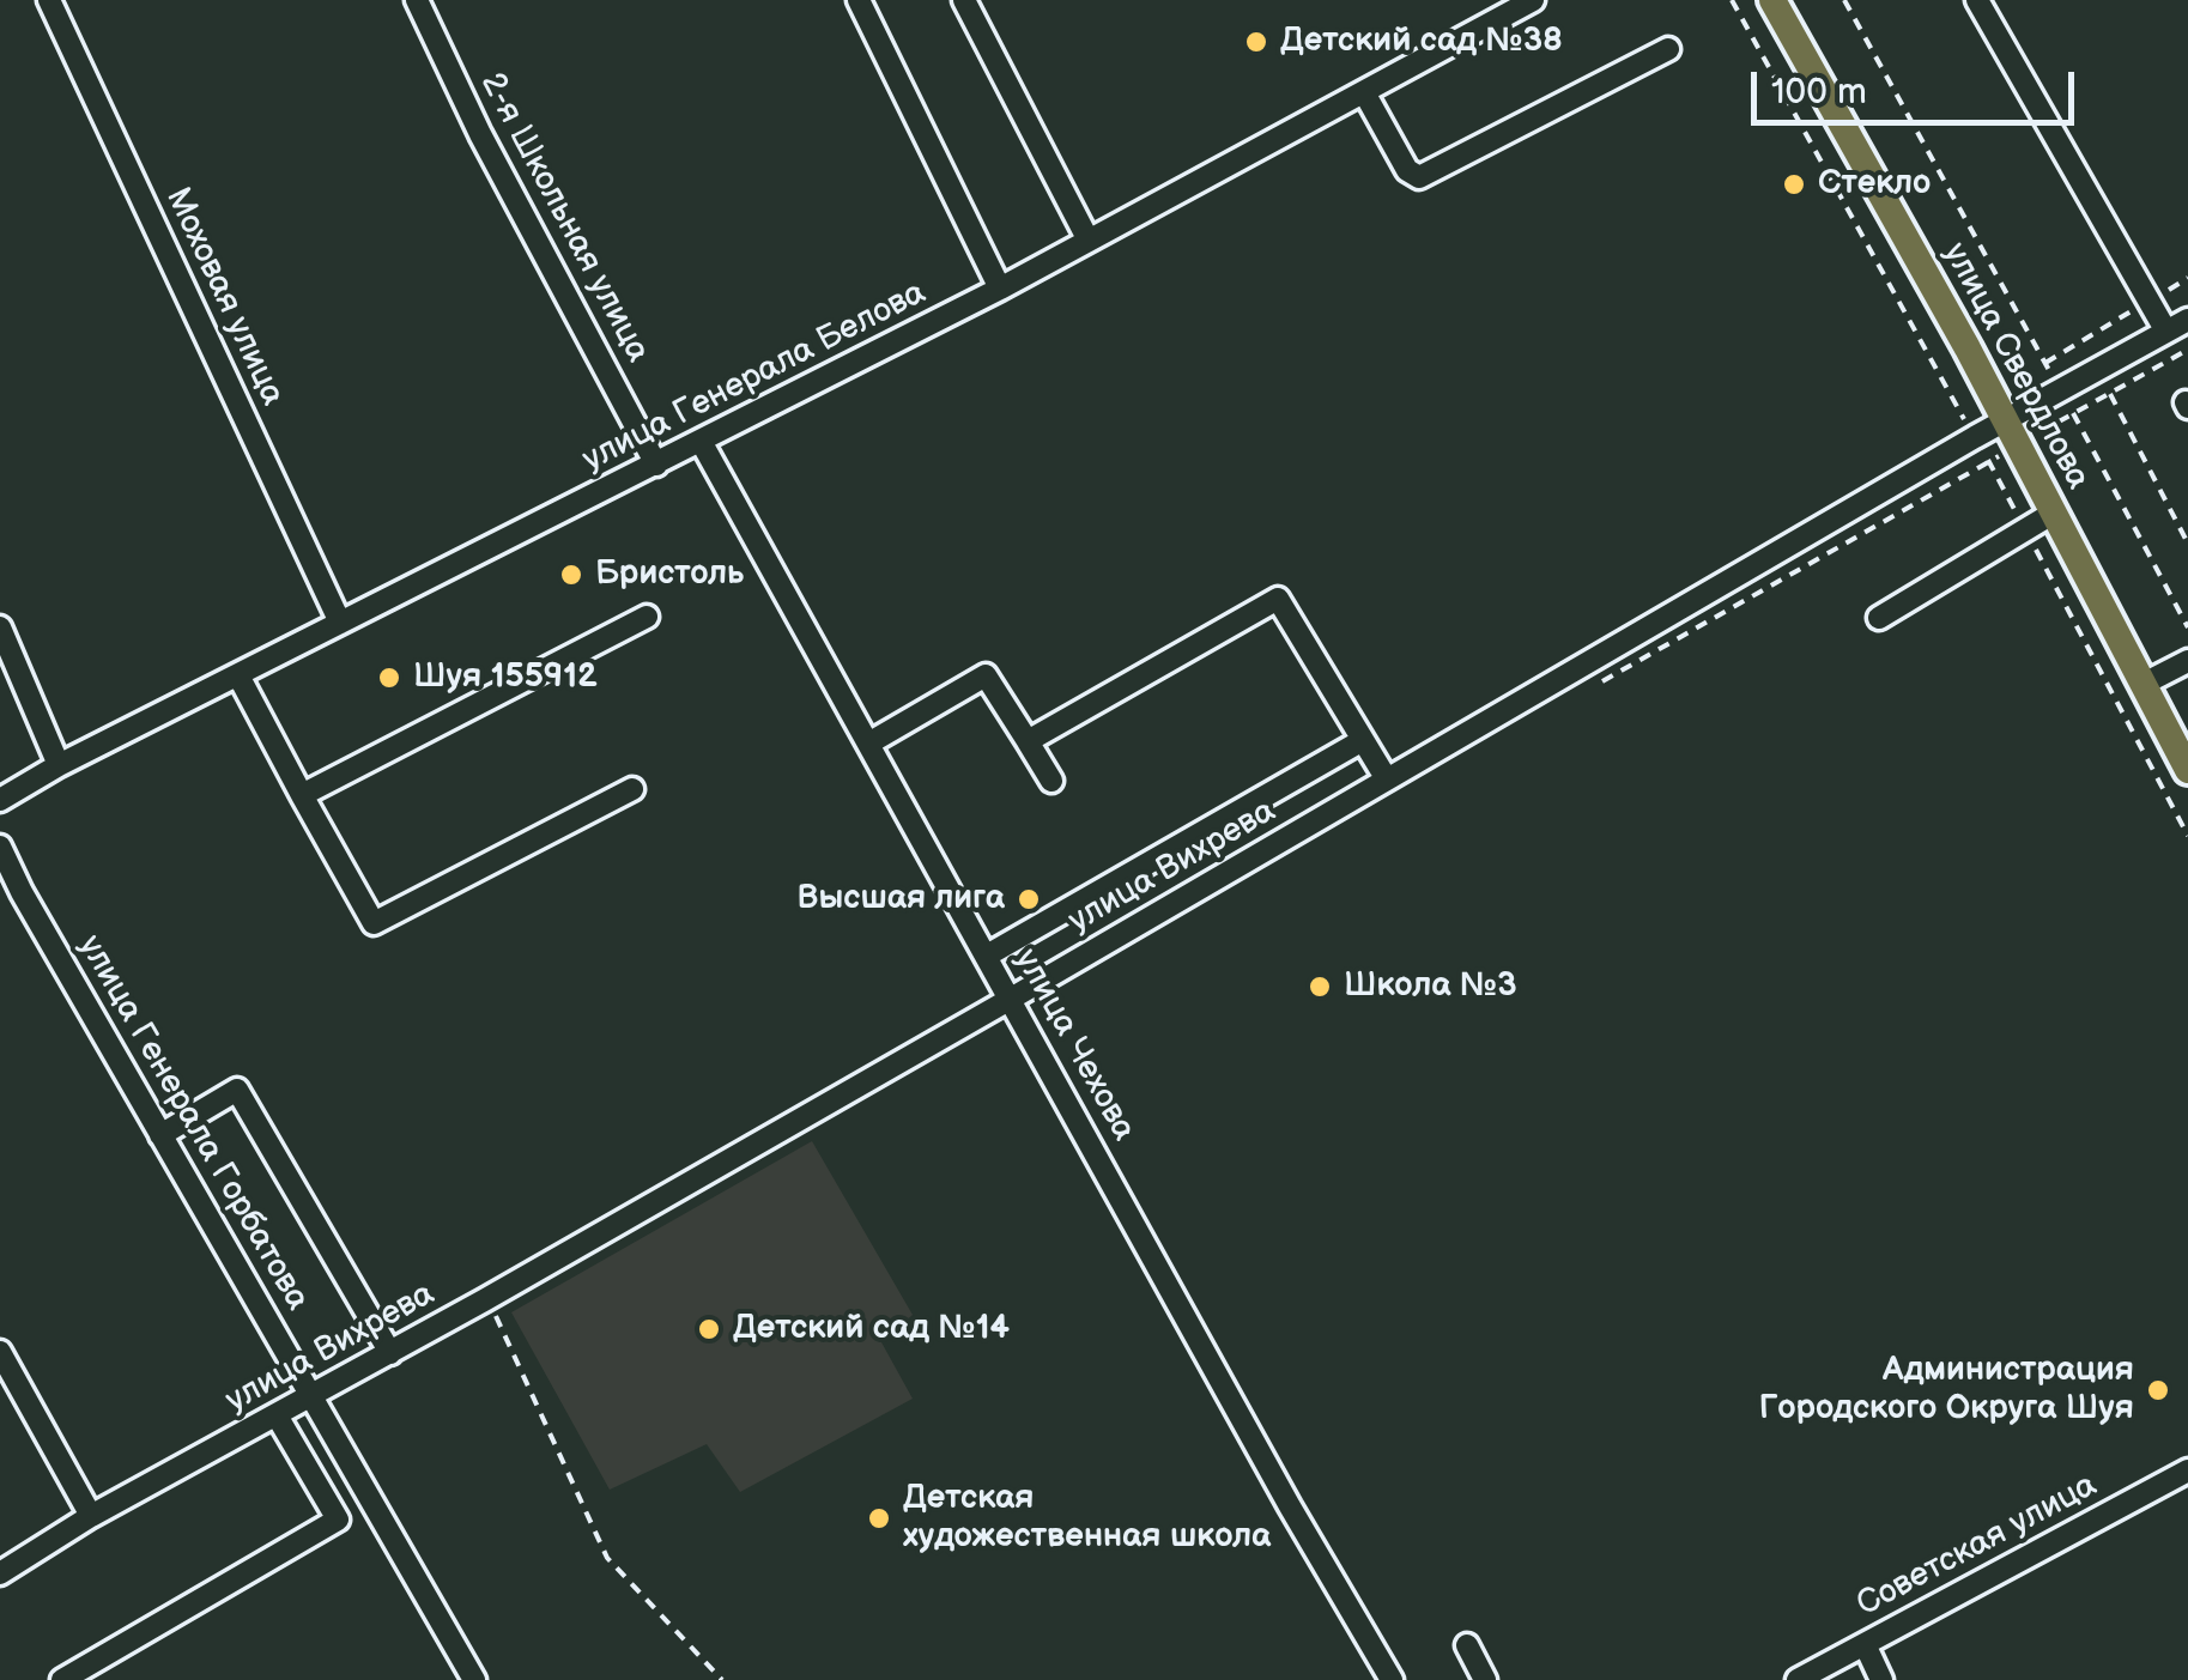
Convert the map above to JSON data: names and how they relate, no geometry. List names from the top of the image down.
{
  "streets": {
    "main road": ["улица Свердлова"],
    "street": [
      "2-я Школьная улица",
      "Моховая улица",
      "улица Генерала Белова",
      "улица Вихрева",
      "улица Чехова",
      "улица Генерала Горбатова",
      "Советская улица"
    ]
  },
  "crossings": [
    ["2-я Школьная улица", "улица Генерала Белова"],
    ["Моховая улица", "улица Генерала Белова"],
    ["улица Свердлова", "улица Вихрева"],
    ["улица Генерала Белова", "улица Чехова"],
    ["улица Вихрева", "улица Чехова"],
    ["улица Вихрева", "улица Генерала Горбатова"]
  ],
  "places": [
    "Детский сад №38",
    "Стекло",
    "Бристоль",
    "Шуя 155912",
    "Высшая лига",
    "Школа №3",
    "Детский сад №14",
    "Администрация Городского Округа Шуя",
    "Детская художественная школа"
  ],
  "scale_bar": "100 m"
}
